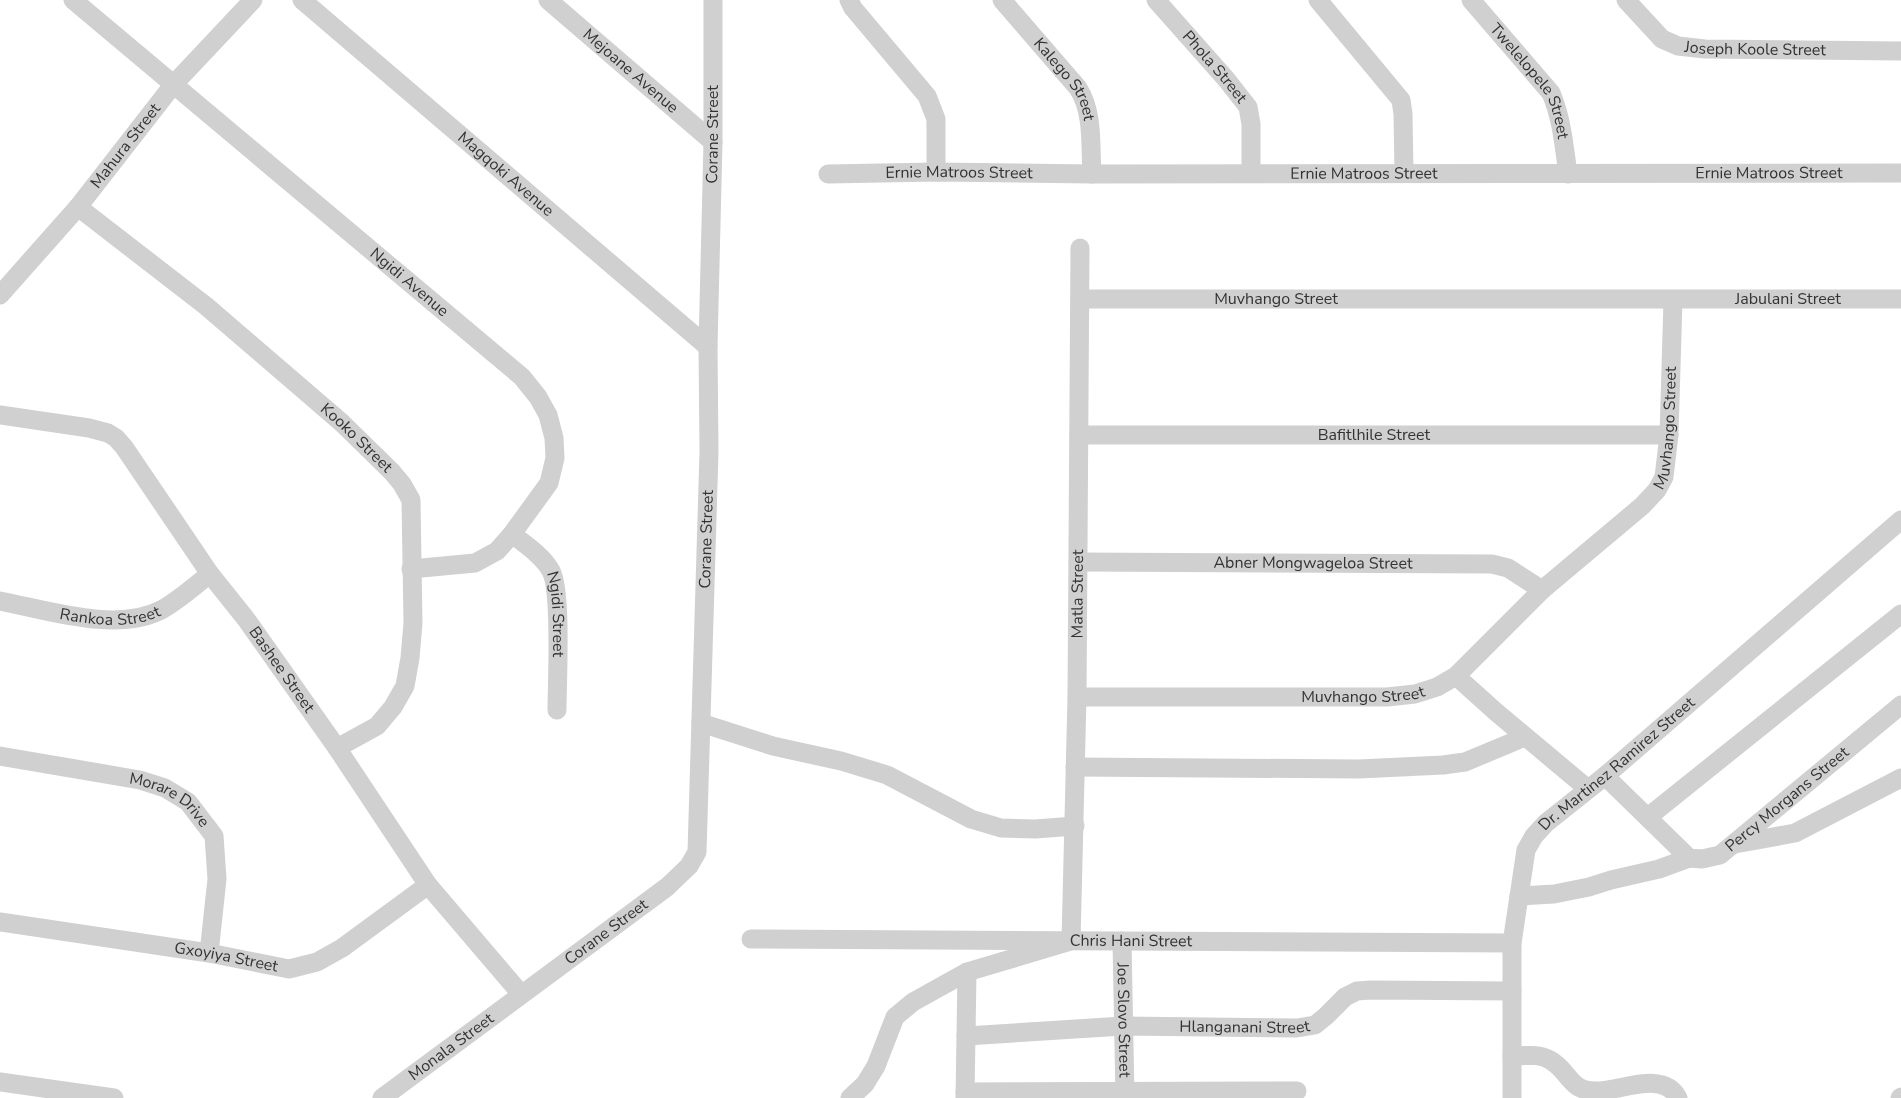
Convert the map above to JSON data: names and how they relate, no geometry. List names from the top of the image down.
{
  "streets": {
    "street": [
      "Joseph Koole Street",
      "Phola Street",
      "Mejoane Avenue",
      "Kalego Street",
      "Twelelopele Street",
      "Corane Street",
      "Mahura Street",
      "Ernie Matroos Street",
      "Magqoki Avenue",
      "Ngidi Avenue",
      "Muvhango Street",
      "Jabulani Street",
      "Bafitlhile Street",
      "Kooko Street",
      "Abner Mongwageloa Street",
      "Matla Street",
      "Rankoa Street",
      "Ngidi Street",
      "Bashee Street",
      "Dr. Martinez Ramirez Street",
      "Percy Morgans Street",
      "Morare Drive",
      "Chris Hani Street",
      "Gxoyiya Street",
      "Joe Slovo Street",
      "Hlanganani Street",
      "Monala Street"
    ]
  },
  "crossings": [
    ["Phola Street", "Ernie Matroos Street"],
    ["Mejoane Avenue", "Corane Street"],
    ["Kalego Street", "Ernie Matroos Street"],
    ["Twelelopele Street", "Ernie Matroos Street"],
    ["Corane Street", "Magqoki Avenue"],
    ["Corane Street", "Bashee Street"],
    ["Corane Street", "Monala Street"],
    ["Mahura Street", "Ngidi Avenue"],
    ["Mahura Street", "Kooko Street"],
    ["Ngidi Avenue", "Kooko Street"],
    ["Ngidi Avenue", "Ngidi Street"],
    ["Muvhango Street", "Jabulani Street"],
    ["Muvhango Street", "Bafitlhile Street"],
    ["Muvhango Street", "Abner Mongwageloa Street"],
    ["Muvhango Street", "Matla Street"],
    ["Bafitlhile Street", "Matla Street"],
    ["Kooko Street", "Bashee Street"],
    ["Abner Mongwageloa Street", "Matla Street"],
    ["Matla Street", "Chris Hani Street"],
    ["Rankoa Street", "Bashee Street"],
    ["Bashee Street", "Gxoyiya Street"],
    ["Bashee Street", "Monala Street"],
    ["Dr. Martinez Ramirez Street", "Percy Morgans Street"],
    ["Dr. Martinez Ramirez Street", "Chris Hani Street"],
    ["Dr. Martinez Ramirez Street", "Hlanganani Street"],
    ["Morare Drive", "Gxoyiya Street"],
    ["Chris Hani Street", "Joe Slovo Street"],
    ["Joe Slovo Street", "Hlanganani Street"]
  ]
}
